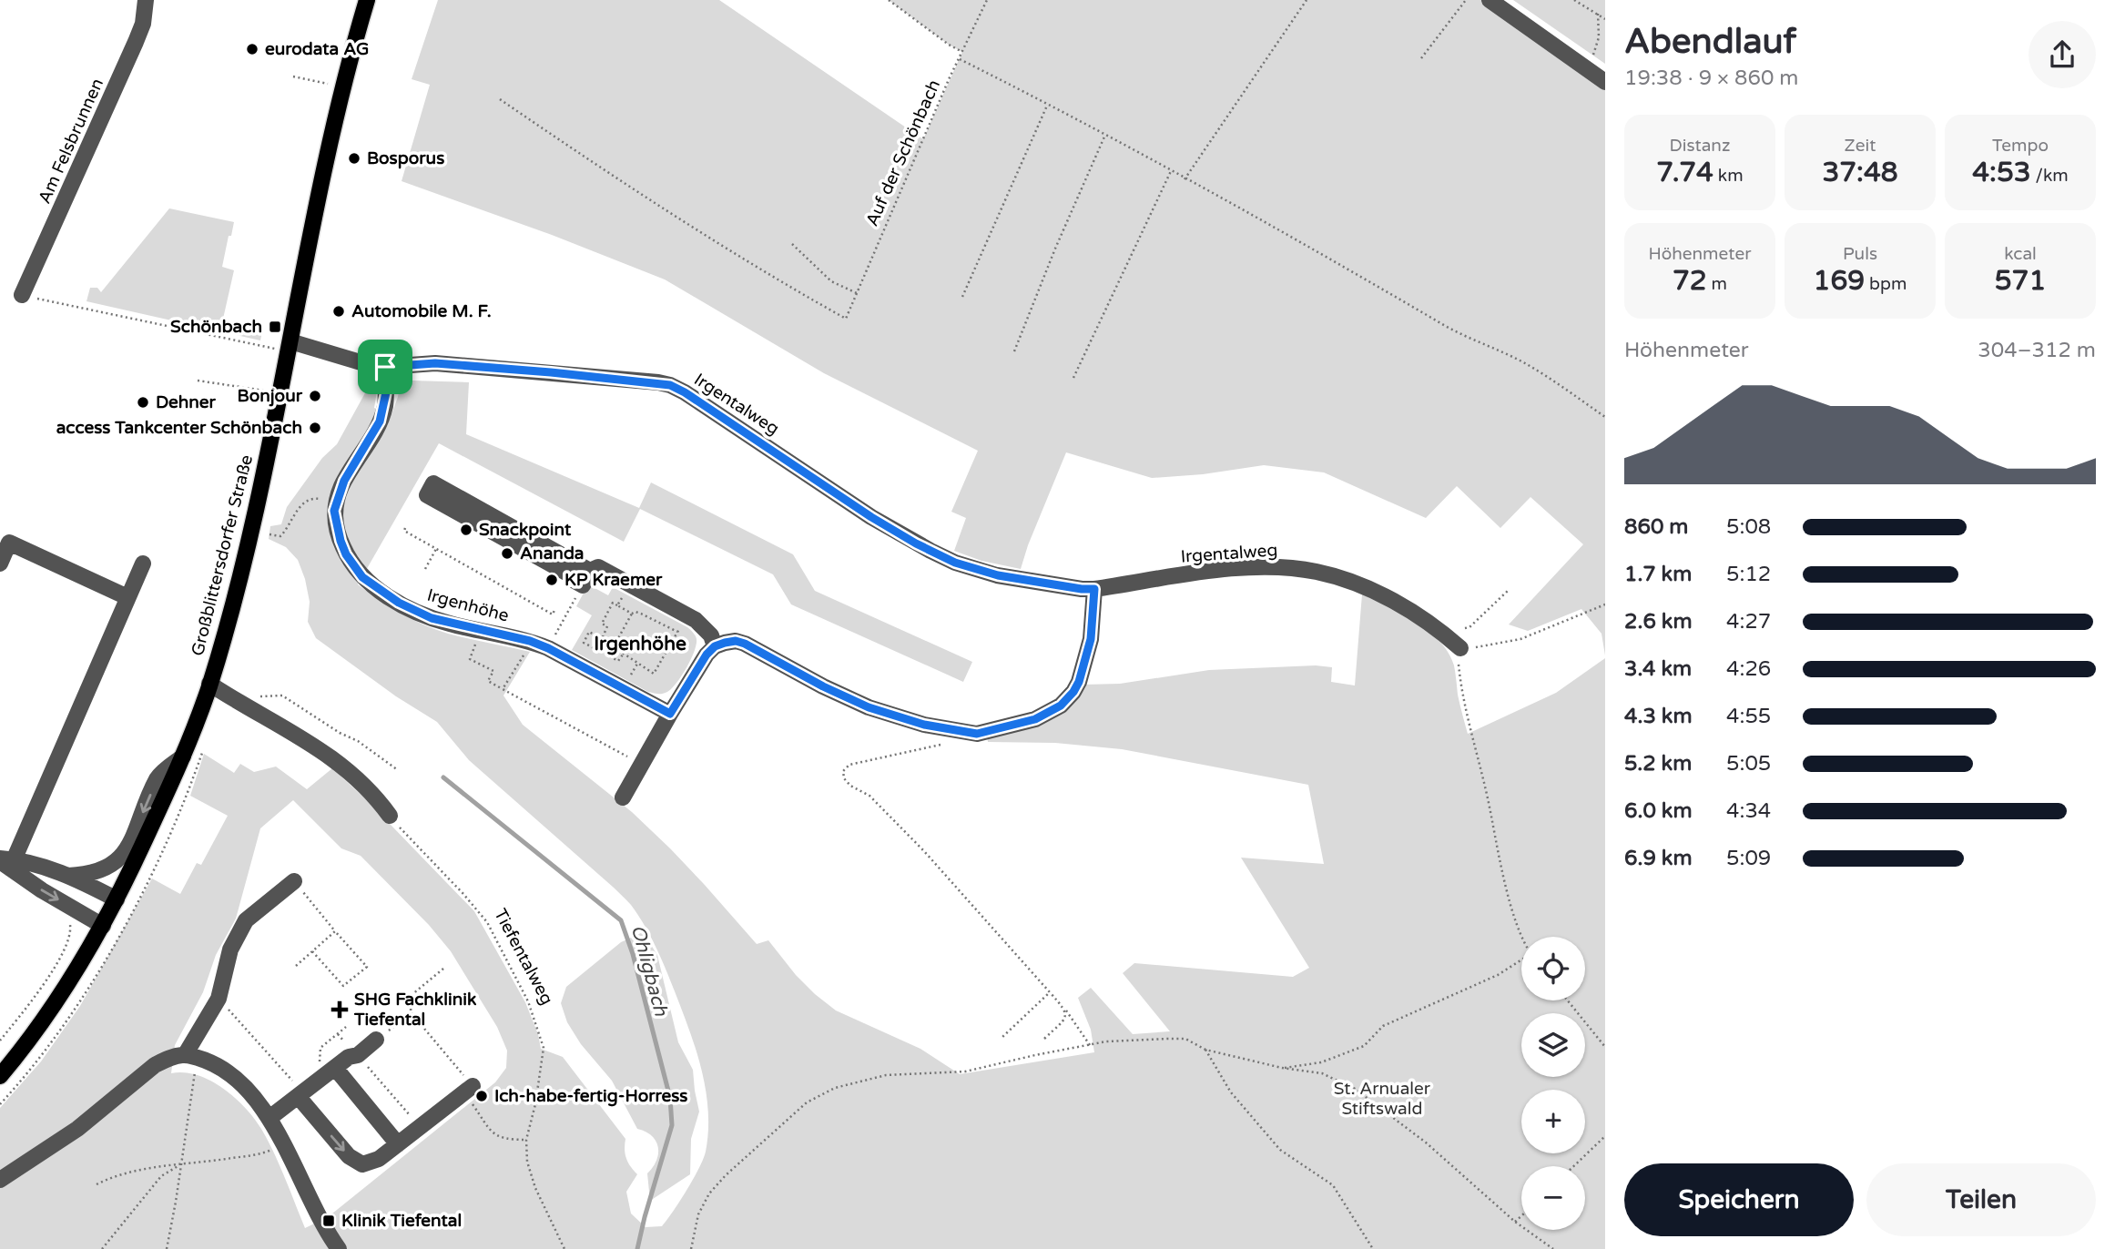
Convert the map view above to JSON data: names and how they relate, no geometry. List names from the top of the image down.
{
  "streets": {
    "main road": ["Großblittersdorfer Straße"],
    "street": ["Am Felsbrunnen", "Irgentalweg", "Irgenhöhe"],
    "path": ["Auf der Schönbach", "Tiefentalweg"]
  },
  "crossings": [
    ["Irgentalweg", "Großblittersdorfer Straße"],
    ["Irgentalweg", "Irgenhöhe"]
  ],
  "districts": ["Irgenhöhe"],
  "water": ["Ohligbach"],
  "parks": ["St. Arnualer Stiftswald"],
  "places": {
    "other": [
      "eurodata AG",
      "Bosporus",
      "Automobile M. F.",
      "Bonjour",
      "Dehner",
      "access Tankcenter Schönbach",
      "Snackpoint",
      "Ananda",
      "KP Kraemer",
      "Ich-habe-fertig-Horress"
    ],
    "transit": ["Schönbach", "Klinik Tiefental"],
    "health": ["SHG Fachklinik Tiefental"]
  },
  "page": {
    "heading": ["Abendlauf", "19:38 · 9 × 860 m"],
    "stats": [
      ["Distanz", "7.74 km"],
      ["Zeit", "37:48"],
      ["Tempo", "4:53 /km"],
      ["Höhenmeter", "72 m"],
      ["Puls", "169 bpm"],
      ["kcal", "571"]
    ],
    "chart": ["Höhenmeter", "304–312 m"],
    "list": [
      {
        "name": "860 m",
        "note": "5:08"
      },
      {
        "name": "1.7 km",
        "note": "5:12"
      },
      {
        "name": "2.6 km",
        "note": "4:27"
      },
      {
        "name": "3.4 km",
        "note": "4:26"
      },
      {
        "name": "4.3 km",
        "note": "4:55"
      },
      {
        "name": "5.2 km",
        "note": "5:05"
      },
      {
        "name": "6.0 km",
        "note": "4:34"
      },
      {
        "name": "6.9 km",
        "note": "5:09"
      }
    ],
    "map_buttons": ["+", "−"],
    "buttons": ["Speichern", "Teilen"]
  }
}
